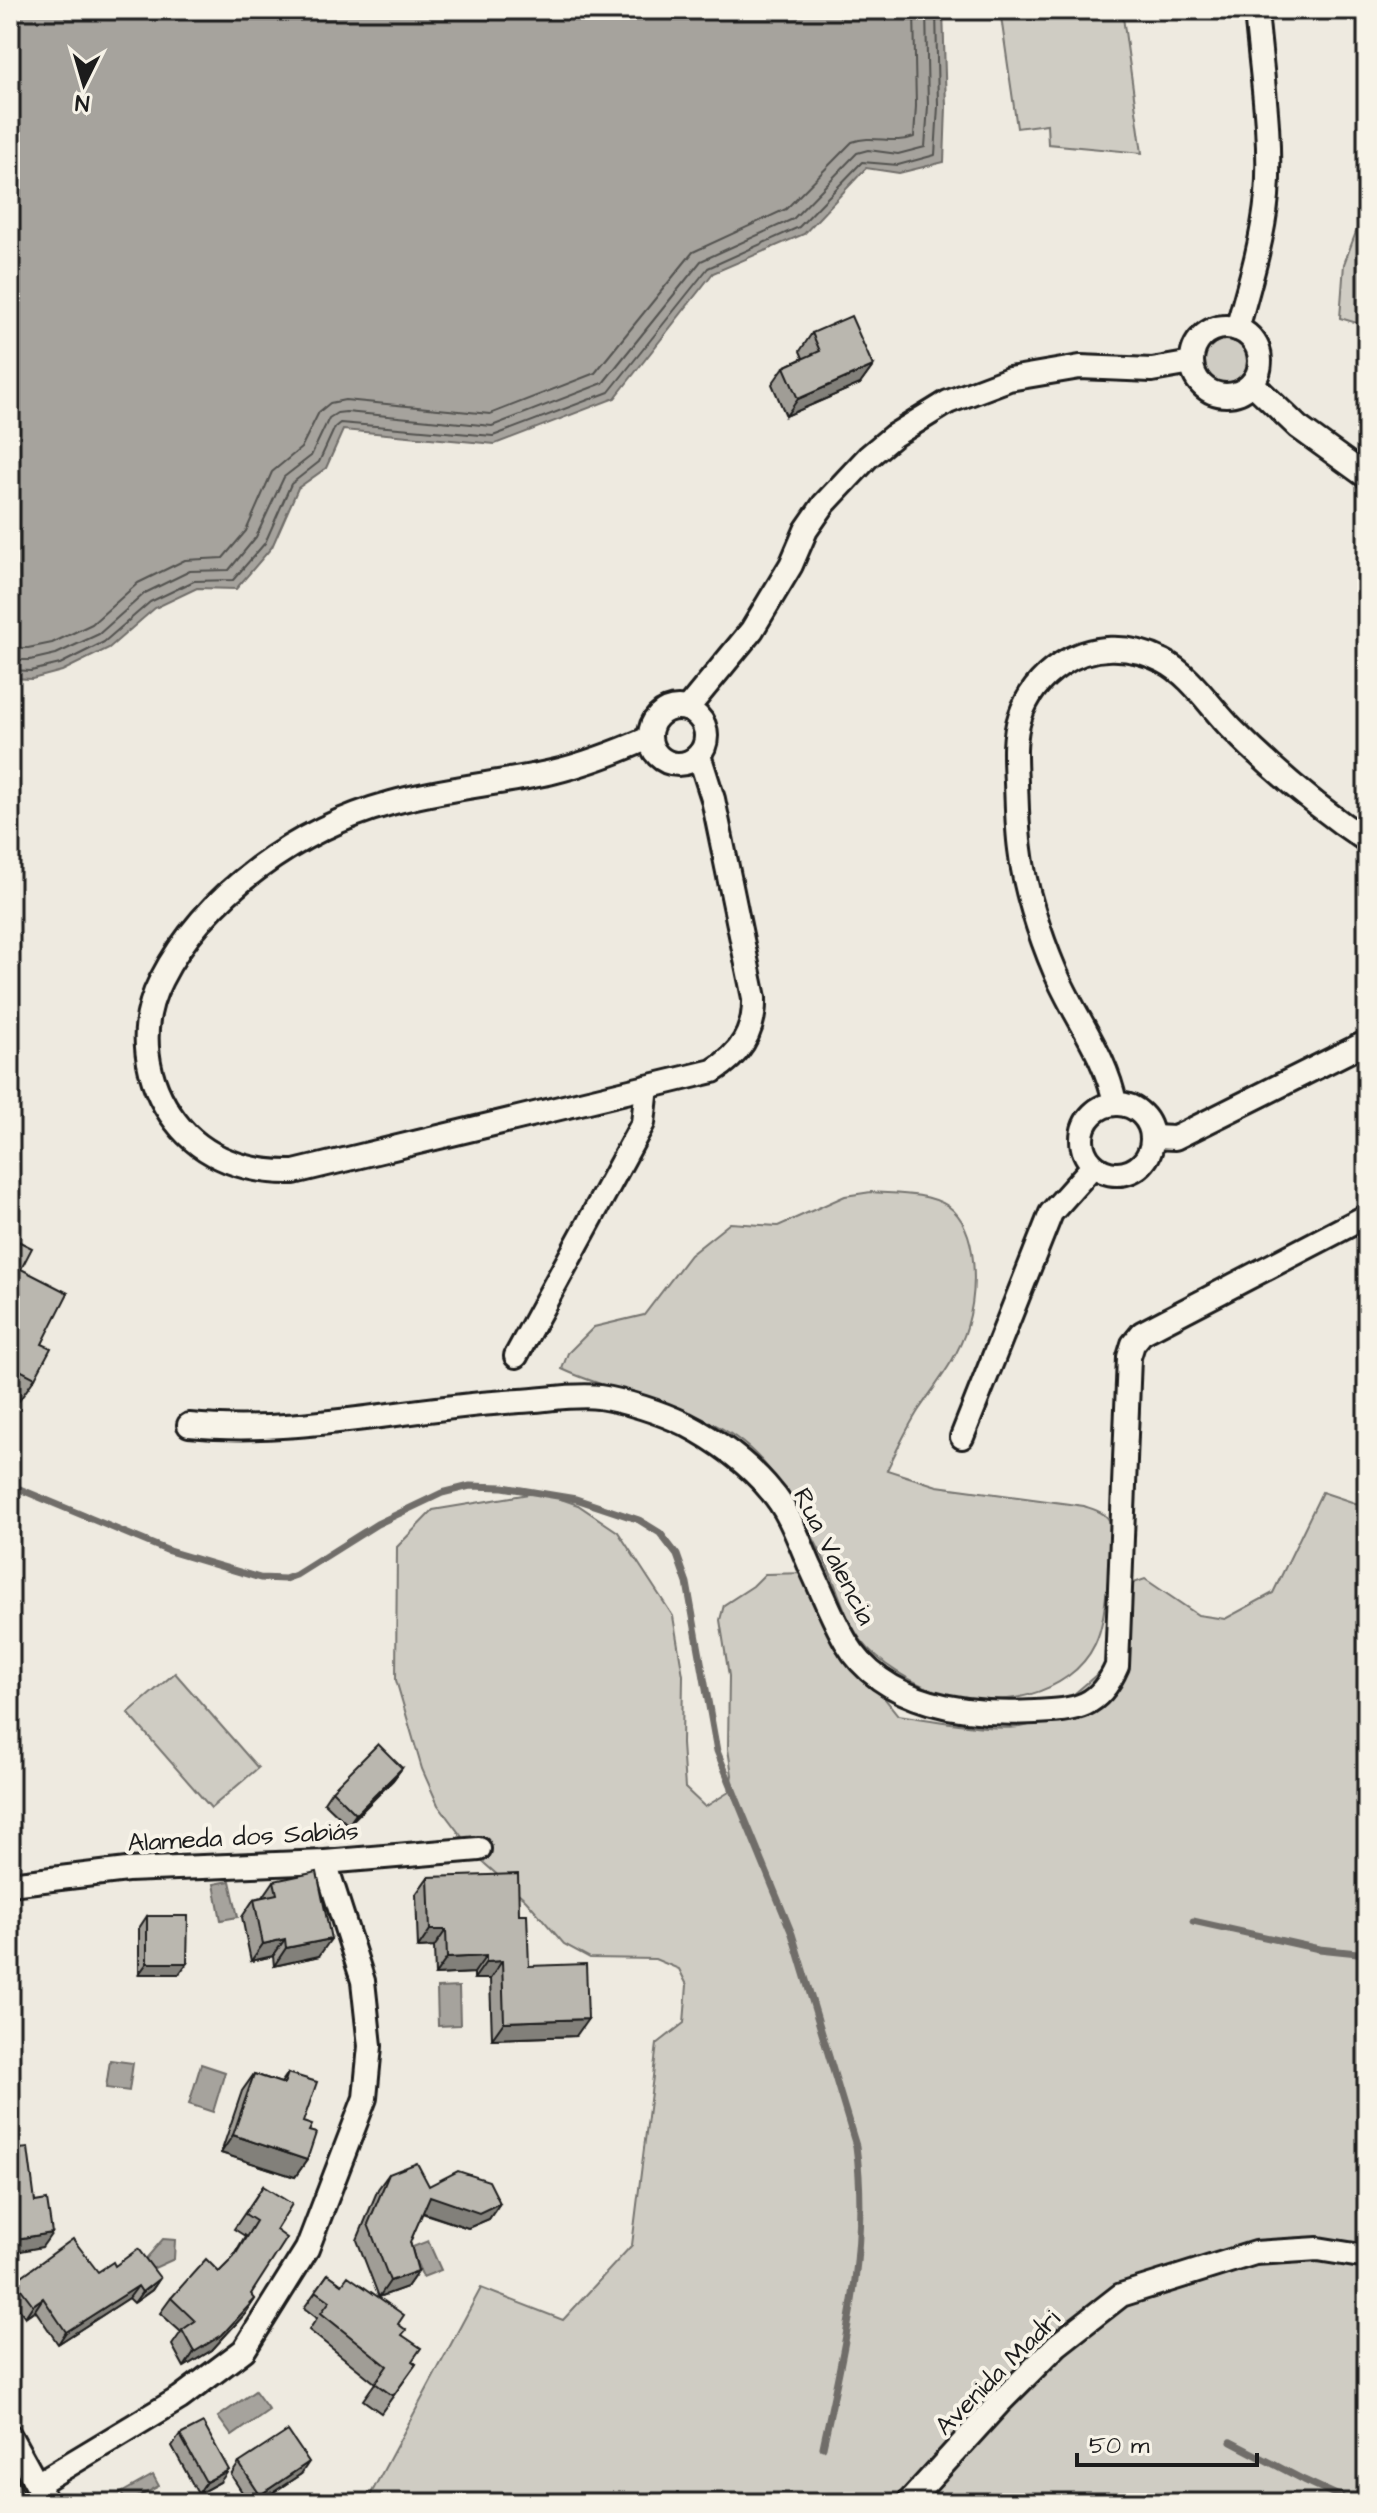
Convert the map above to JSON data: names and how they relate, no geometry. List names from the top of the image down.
{
  "streets": {
    "street": ["Rua Valencia", "Alameda dos Sabiás", "Avenida Madri"]
  },
  "scale_bar": "50 m",
  "north": "bottom"
}
